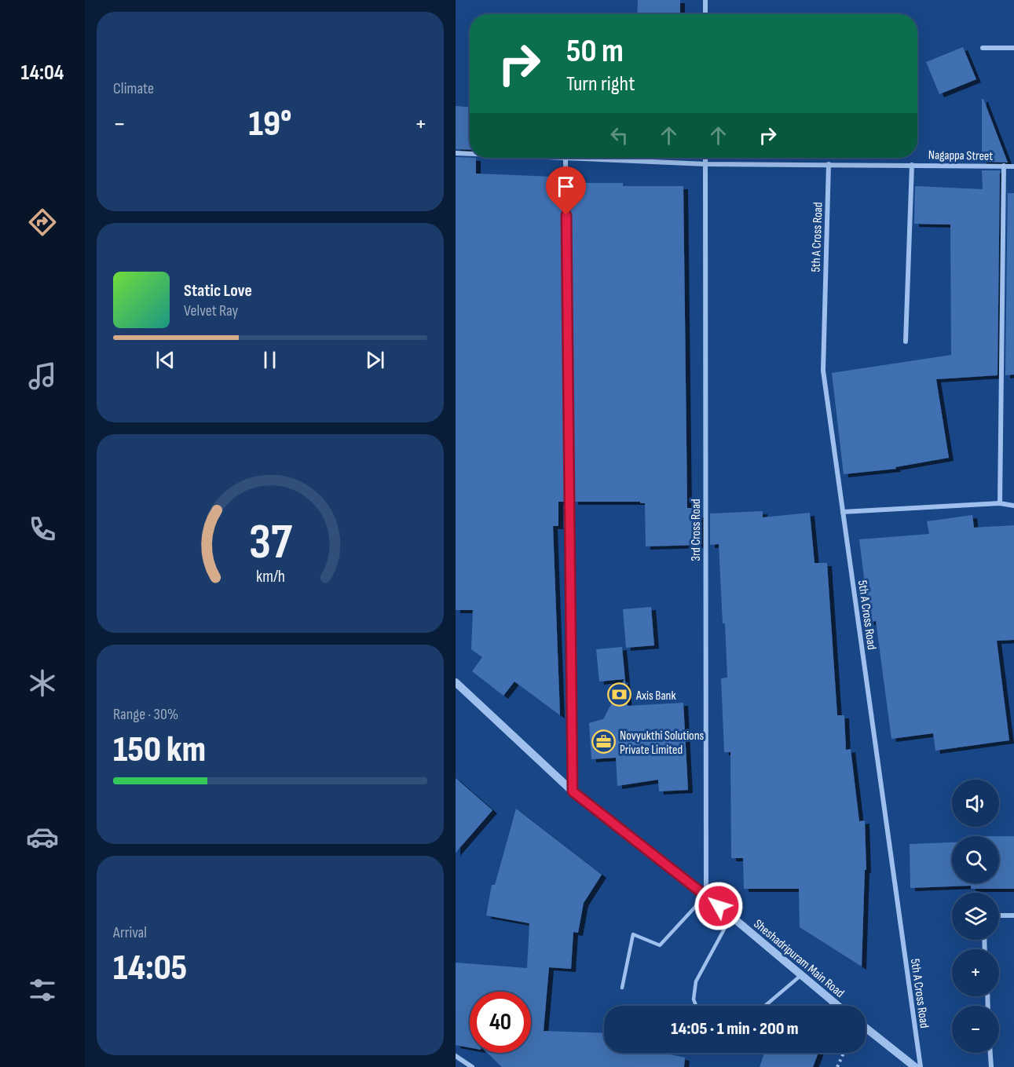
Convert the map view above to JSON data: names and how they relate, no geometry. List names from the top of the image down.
{
  "streets": {
    "street": [
      "Nagappa Street",
      "5th A Cross Road",
      "3rd Cross Road",
      "Sheshadripuram Main Road"
    ]
  },
  "crossings": [
    ["Nagappa Street", "5th A Cross Road"],
    ["Nagappa Street", "3rd Cross Road"],
    ["3rd Cross Road", "Sheshadripuram Main Road"]
  ],
  "places": {
    "bank": ["Axis Bank"],
    "office": ["Novyukthi Solutions Private Limited"]
  },
  "page": {
    "tabs": "14:04",
    "tile": [
      "Climate",
      ["Range · 30%", "150 km"],
      ["Arrival", "14:05"]
    ],
    "turn": ["50 m", "Turn right"],
    "heat": ["−", "19°", "+"],
    "song": ["Static Love", "Velvet Ray"],
    "map_buttons": ["+", "−"],
    "limit": "40",
    "trip": "14:05 · 1 min · 200 m",
    "gauge": ["37", "km/h"]
  }
}
